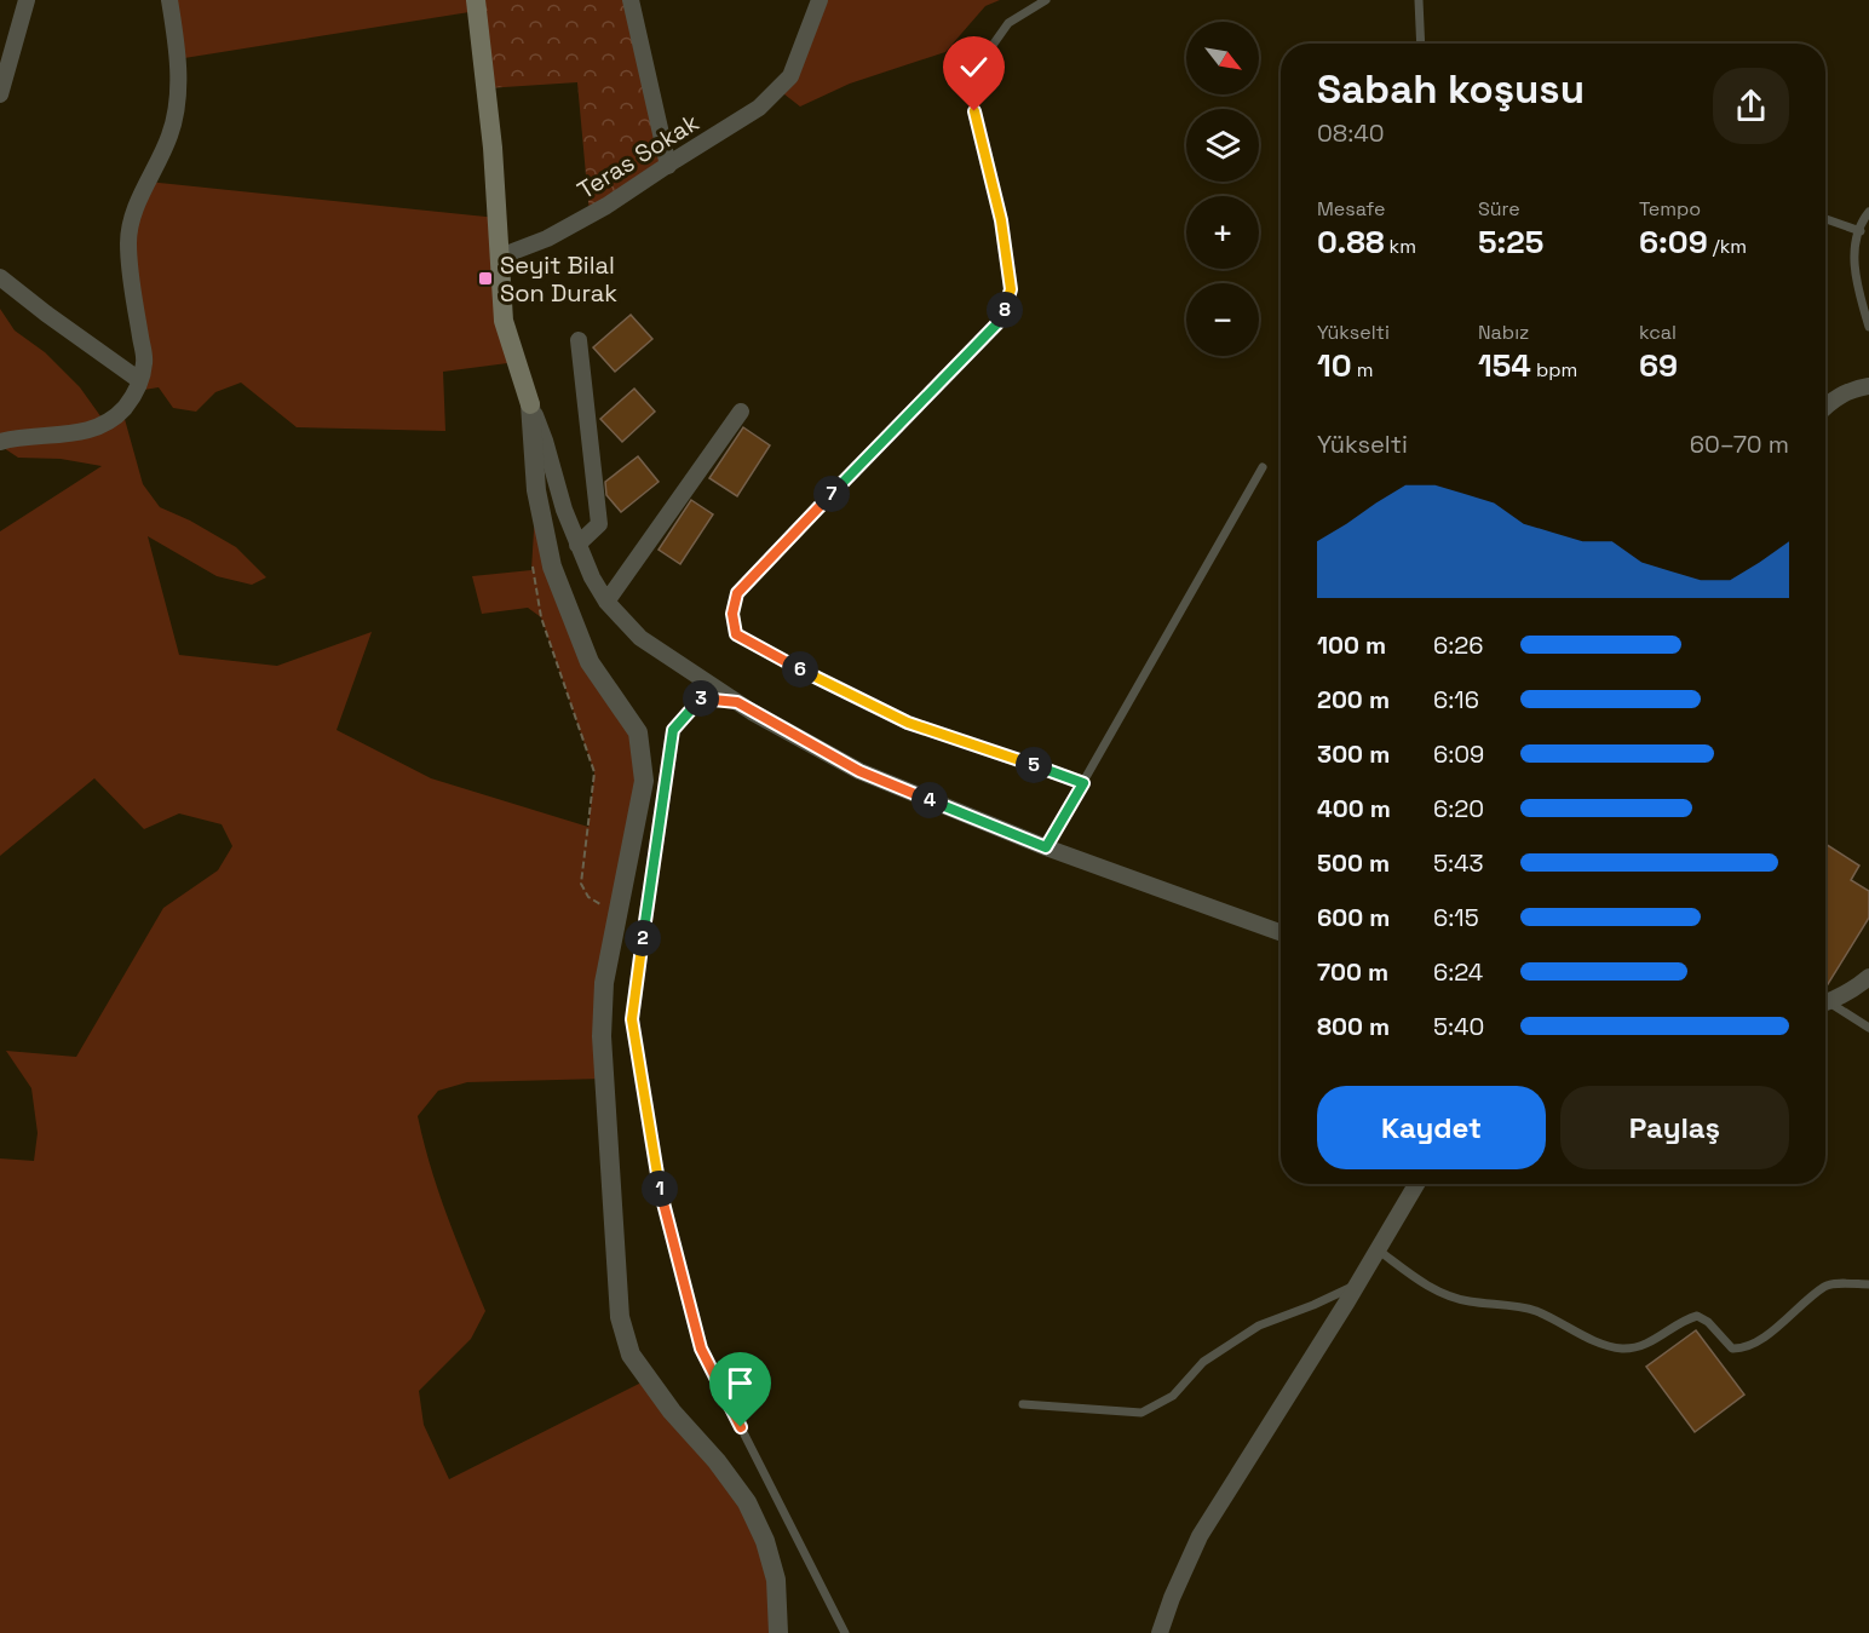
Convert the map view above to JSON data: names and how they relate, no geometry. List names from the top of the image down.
{
  "streets": {
    "street": ["Teras Sokak"]
  },
  "places": {
    "transit": ["Seyit Bilal Son Durak"]
  },
  "north": "bottom right",
  "page": {
    "map_buttons": ["+", "−"],
    "heading": ["Sabah koşusu", "08:40"],
    "stats": [
      ["Mesafe", "0.88 km"],
      ["Süre", "5:25"],
      ["Tempo", "6:09 /km"],
      ["Yükselti", "10 m"],
      ["Nabız", "154 bpm"],
      ["kcal", "69"]
    ],
    "pins": [
      "8",
      "7",
      "6",
      "3",
      "5",
      "4",
      "2",
      "1"
    ],
    "chart": ["Yükselti", "60–70 m"],
    "list": [
      {
        "name": "100 m",
        "note": "6:26"
      },
      {
        "name": "200 m",
        "note": "6:16"
      },
      {
        "name": "300 m",
        "note": "6:09"
      },
      {
        "name": "400 m",
        "note": "6:20"
      },
      {
        "name": "500 m",
        "note": "5:43"
      },
      {
        "name": "600 m",
        "note": "6:15"
      },
      {
        "name": "700 m",
        "note": "6:24"
      },
      {
        "name": "800 m",
        "note": "5:40"
      }
    ],
    "buttons": ["Kaydet", "Paylaş"]
  }
}
